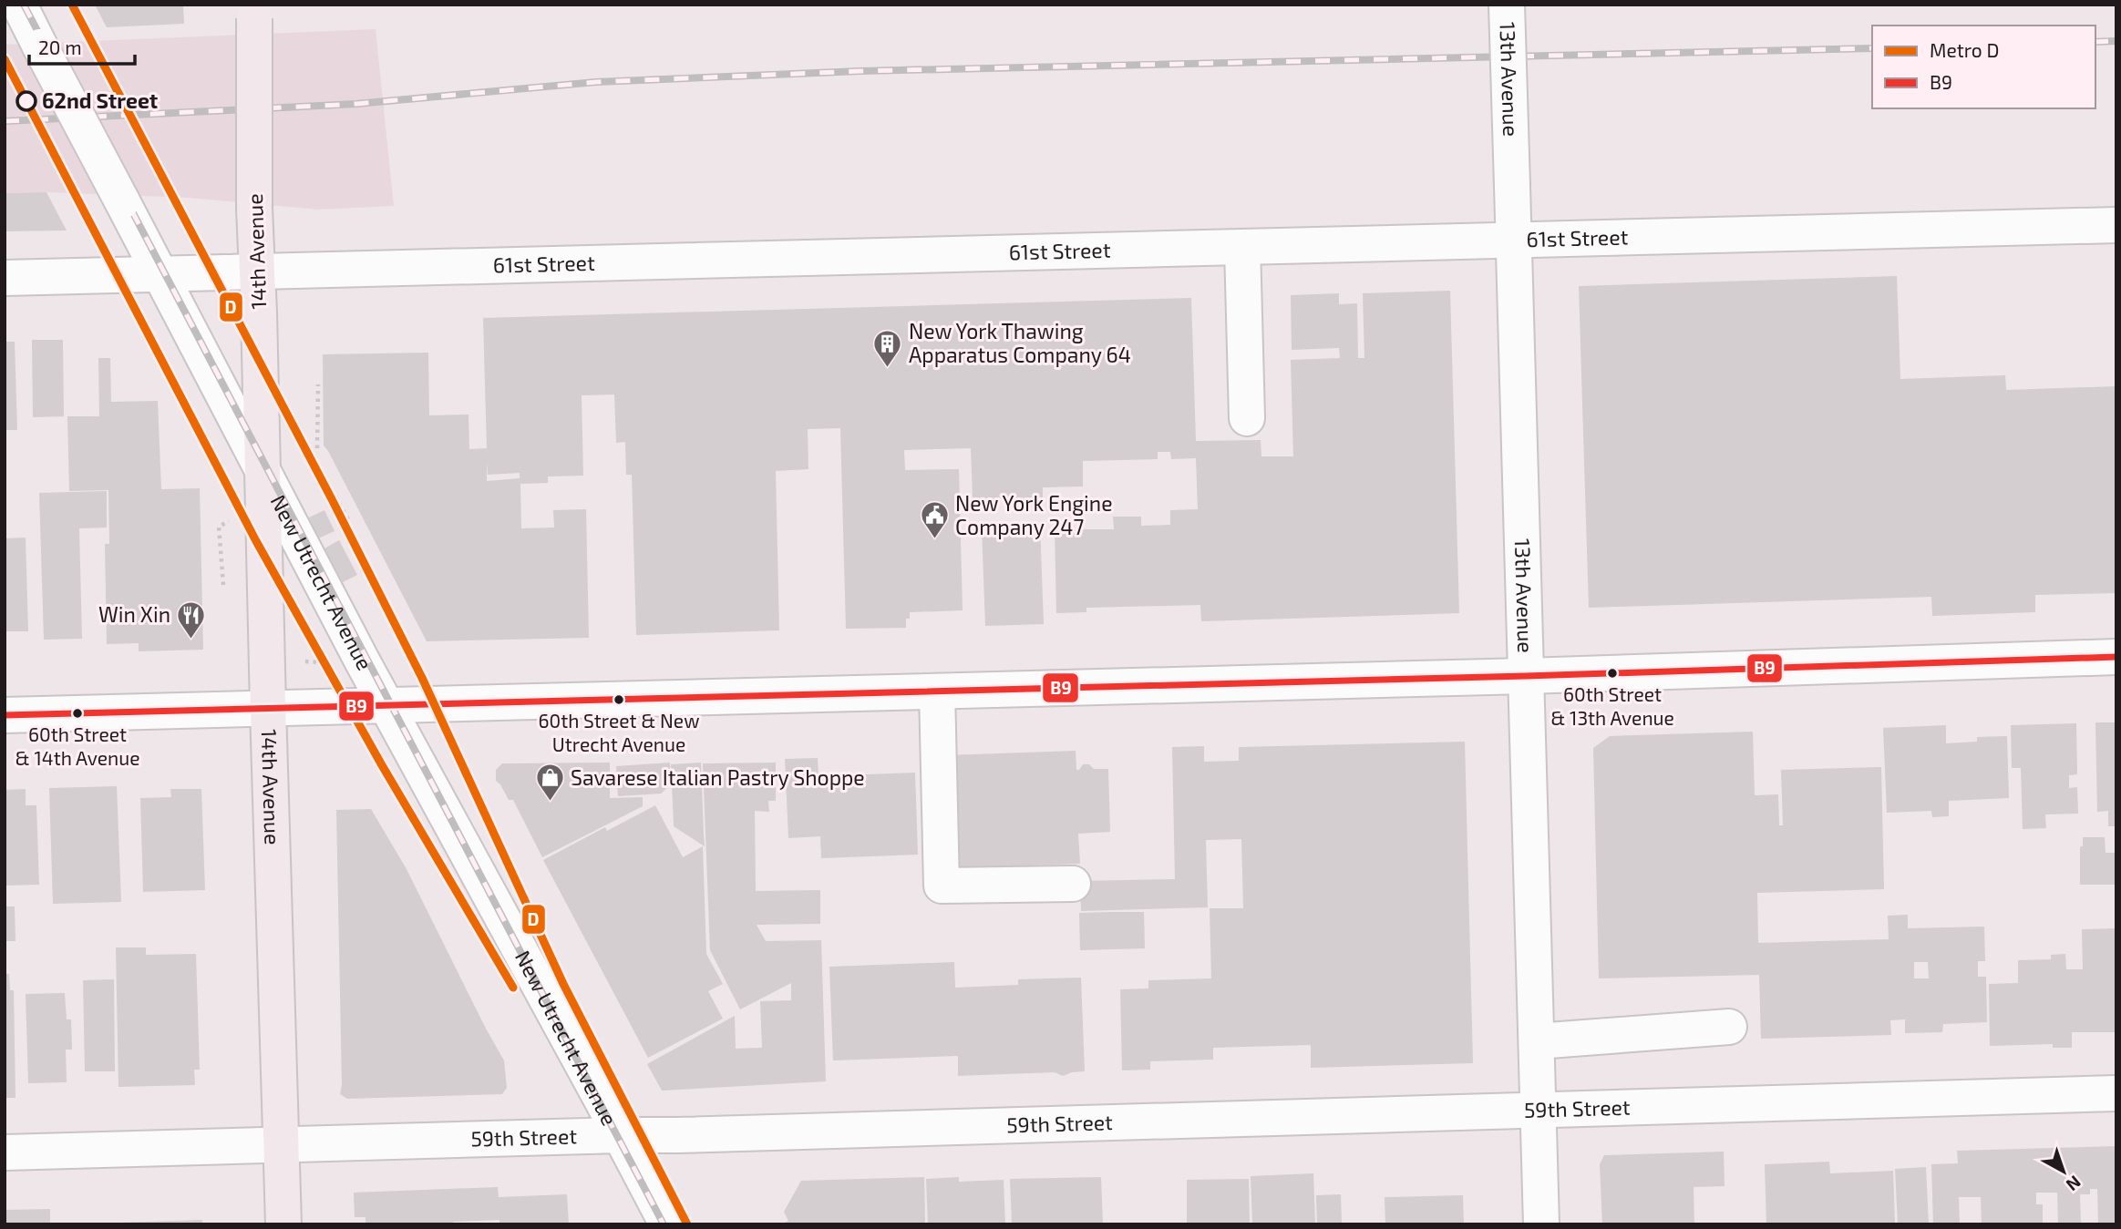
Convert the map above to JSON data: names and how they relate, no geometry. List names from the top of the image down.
{
  "streets": {
    "main road": ["14th Avenue"],
    "street": [
      "13th Avenue",
      "61st Street",
      "New Utrecht Avenue",
      "59th Street"
    ]
  },
  "crossings": [
    ["13th Avenue", "61st Street"],
    ["13th Avenue", "59th Street"],
    ["61st Street", "14th Avenue"],
    ["61st Street", "New Utrecht Avenue"],
    ["14th Avenue", "New Utrecht Avenue"],
    ["14th Avenue", "59th Street"],
    ["New Utrecht Avenue", "59th Street"]
  ],
  "places": {
    "other": [
      "62nd Street",
      "60th Street & 13th Avenue",
      "60th Street & New Utrecht Avenue",
      "60th Street & 14th Avenue"
    ],
    "building": ["New York Thawing Apparatus Company 64"],
    "public building": ["New York Engine Company 247"],
    "restaurant": ["Win Xin"],
    "shop": ["Savarese Italian Pastry Shoppe"]
  },
  "lines": ["metro line D", "transit line B9"],
  "legend": ["Metro D", "B9"],
  "scale_bar": "20 m",
  "north": "bottom right"
}
